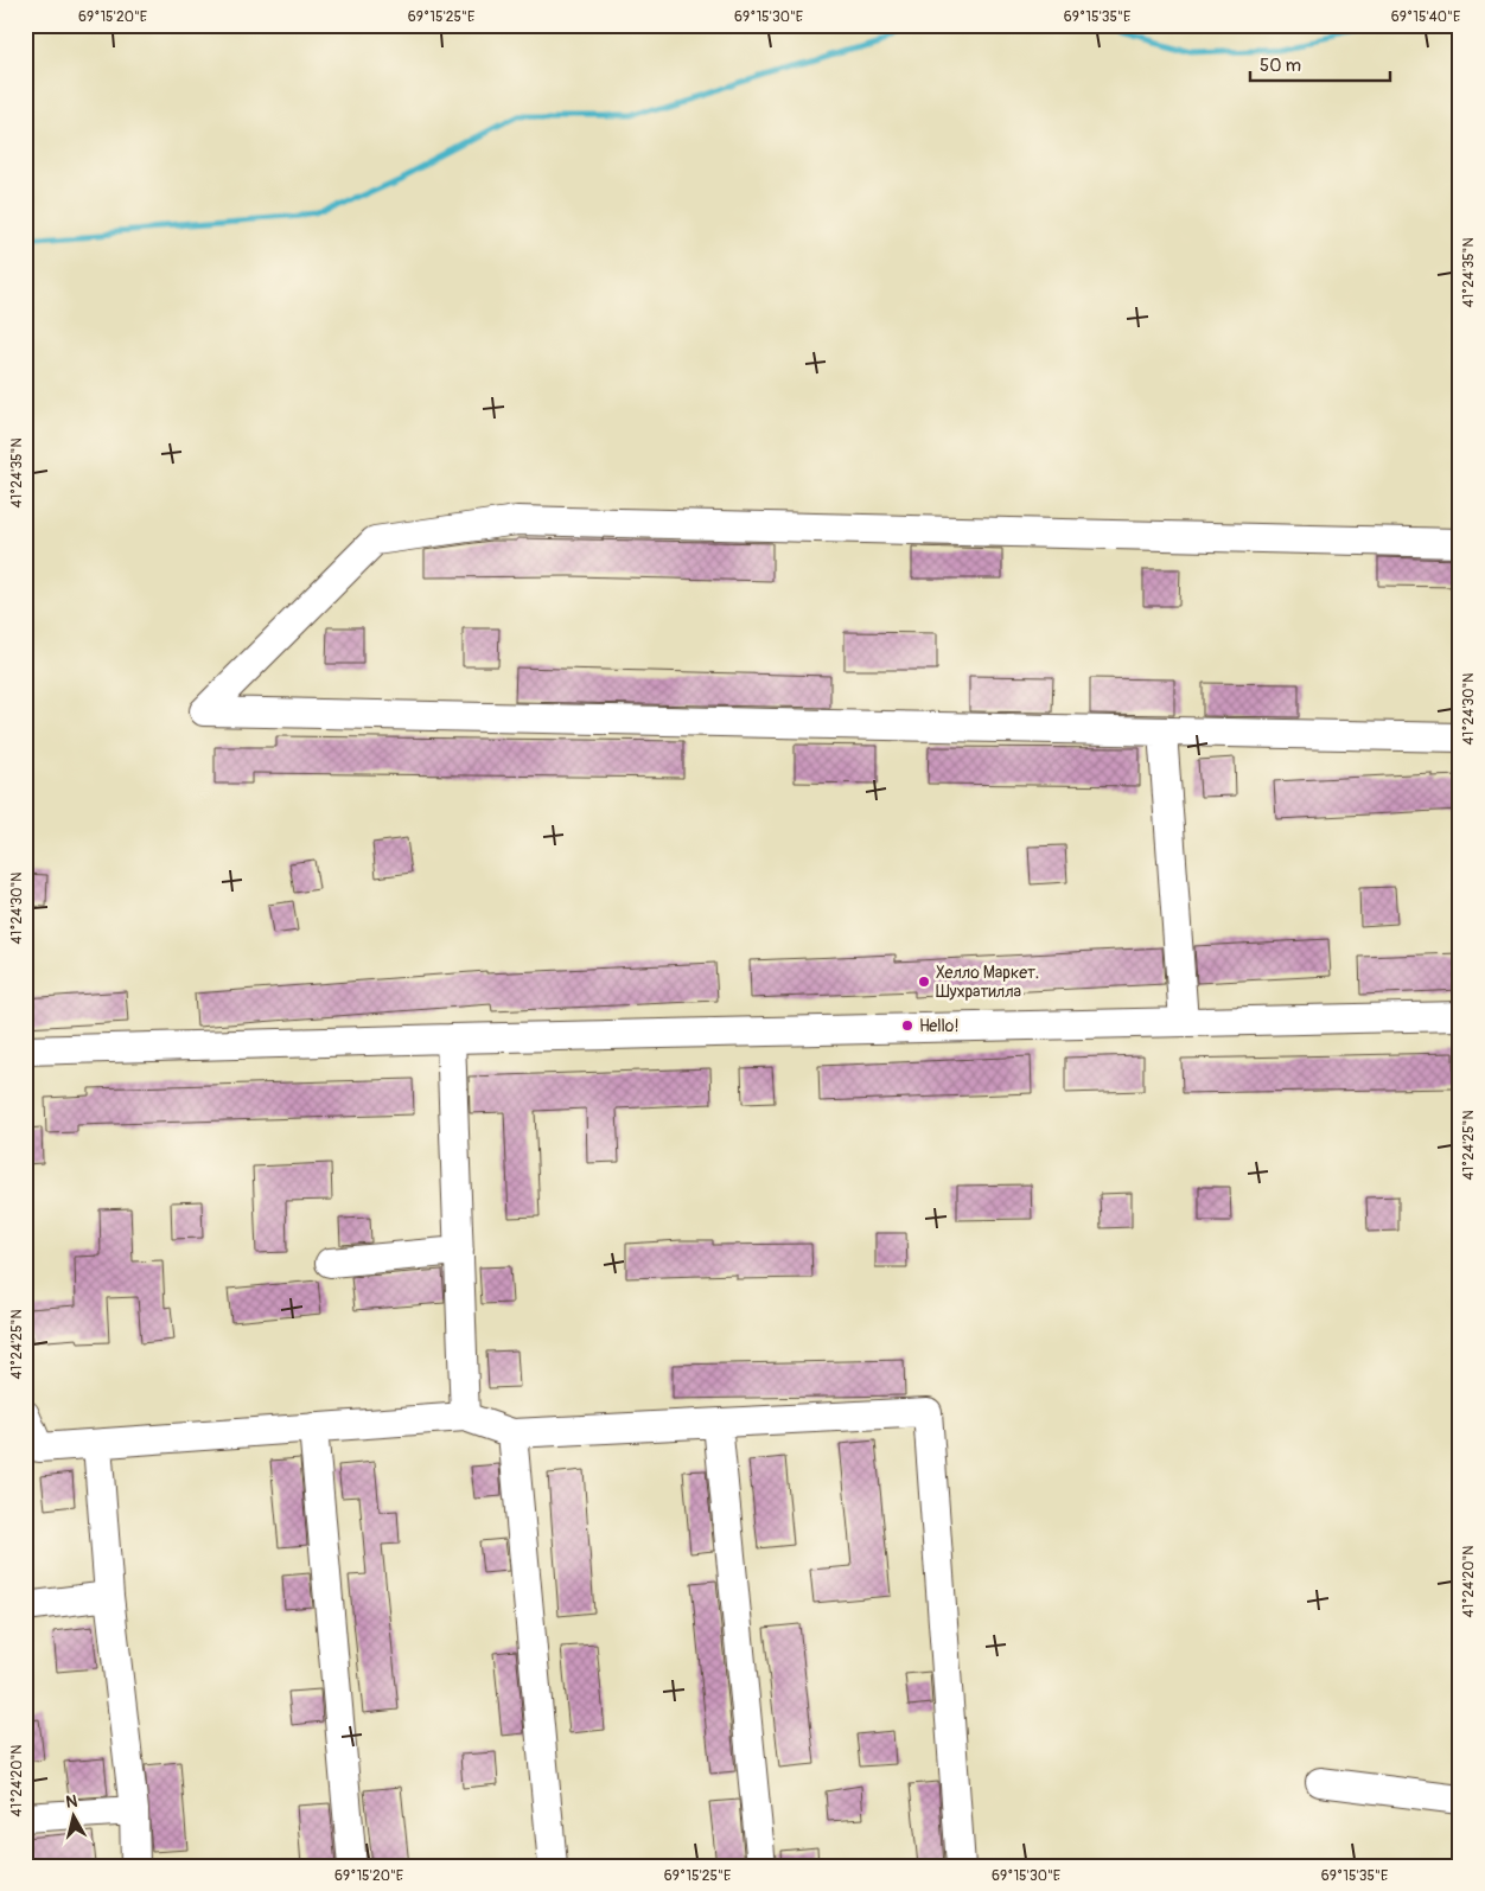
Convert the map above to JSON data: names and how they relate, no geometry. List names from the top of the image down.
{
  "places": ["Хелло Маркет. Шухратилла", "Hello!"],
  "scale_bar": "50 m",
  "north": "top",
  "coordinates": [
    "69°15'20\"E",
    "69°15'25\"E",
    "69°15'30\"E",
    "69°15'35\"E",
    "69°15'40\"E",
    "41°24'35\"N",
    "41°24'30\"N",
    "41°24'25\"N",
    "41°24'20\"N"
  ]
}
